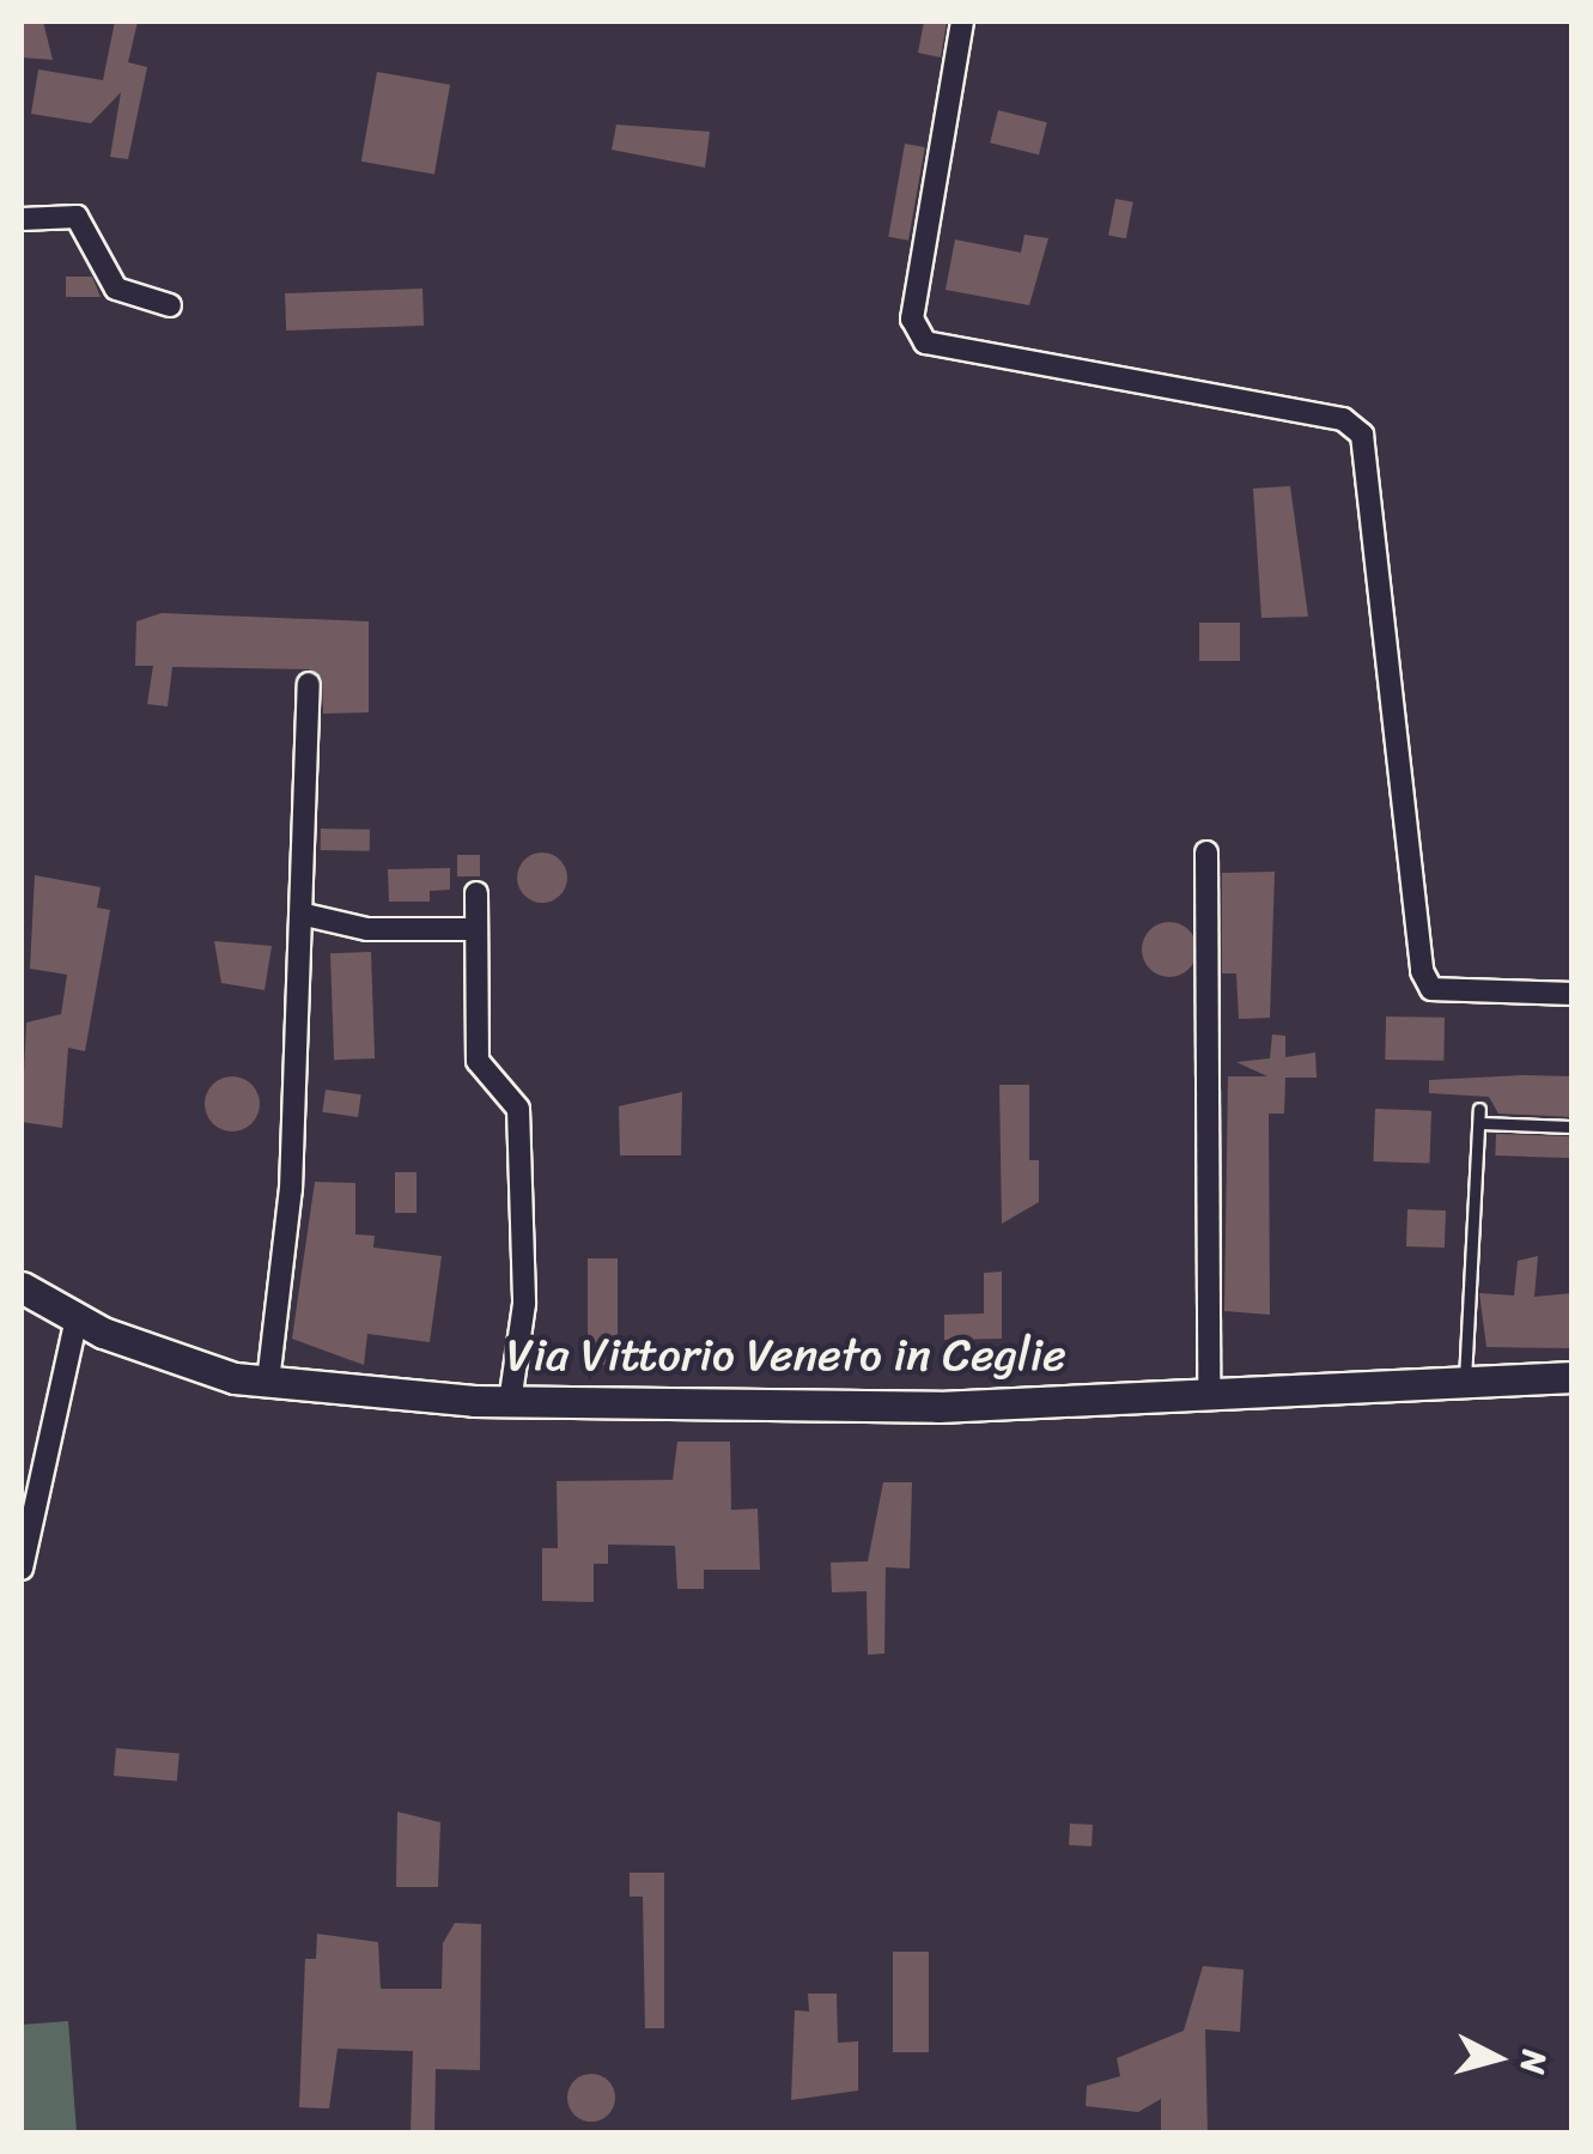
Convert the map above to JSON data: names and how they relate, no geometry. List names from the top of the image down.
{
  "streets": {
    "main road": ["Via Vittorio Veneto in Ceglie"]
  },
  "north": "right"
}
